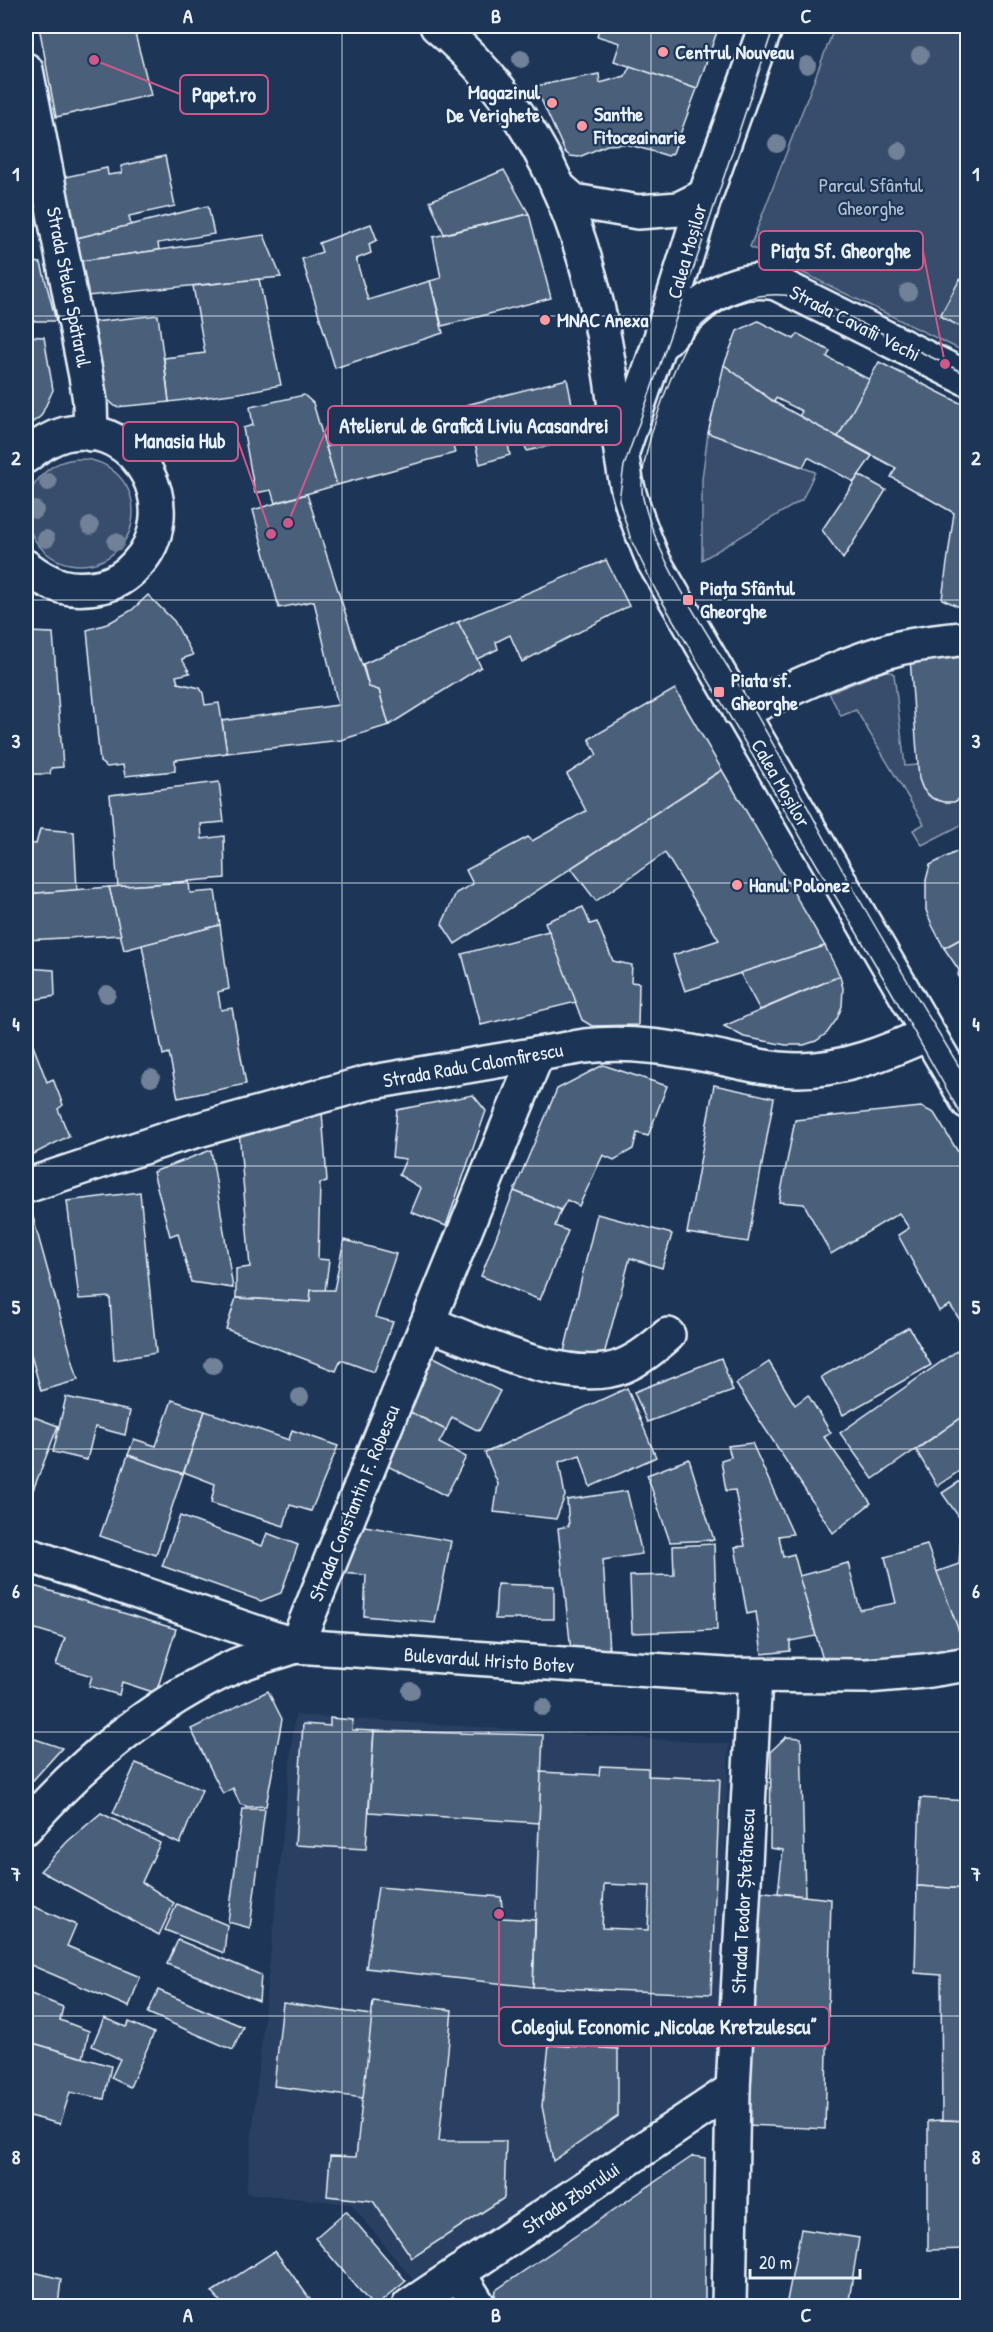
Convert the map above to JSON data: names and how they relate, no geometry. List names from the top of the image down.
{
  "streets": {
    "street": [
      "Calea Moșilor",
      "Strada Stelea Spătarul",
      "Strada Cavafii Vechi",
      "Strada Radu Calomfirescu",
      "Strada Constantin F. Robescu",
      "Bulevardul Hristo Botev",
      "Strada Teodor Ștefănescu",
      "Strada Zborului"
    ]
  },
  "crossings": [
    ["Calea Moșilor", "Strada Cavafii Vechi"],
    ["Calea Moșilor", "Strada Radu Calomfirescu"],
    ["Strada Radu Calomfirescu", "Strada Constantin F. Robescu"],
    ["Strada Constantin F. Robescu", "Bulevardul Hristo Botev"],
    ["Bulevardul Hristo Botev", "Strada Teodor Ștefănescu"],
    ["Strada Teodor Ștefănescu", "Strada Zborului"]
  ],
  "parks": ["Parcul Sfântul Gheorghe"],
  "places": {
    "other": [
      "Centrul Nouveau",
      "Papet.ro",
      "Magazinul De Verighete",
      "Santhe Fitoceainarie",
      "MNAC Anexa",
      "Piața Sf. Gheorghe",
      "Atelierul de Grafică Liviu Acasandrei",
      "Manasia Hub",
      "Hanul Polonez",
      "Colegiul Economic „Nicolae Kretzulescu”"
    ],
    "transit": ["Piața Sfântul Gheorghe", "Piata sf. Gheorghe"]
  },
  "scale_bar": "20 m",
  "grid": {
    "columns": ["A", "B", "C"],
    "rows": [
      "1",
      "2",
      "3",
      "4",
      "5",
      "6",
      "7",
      "8"
    ]
  }
}
